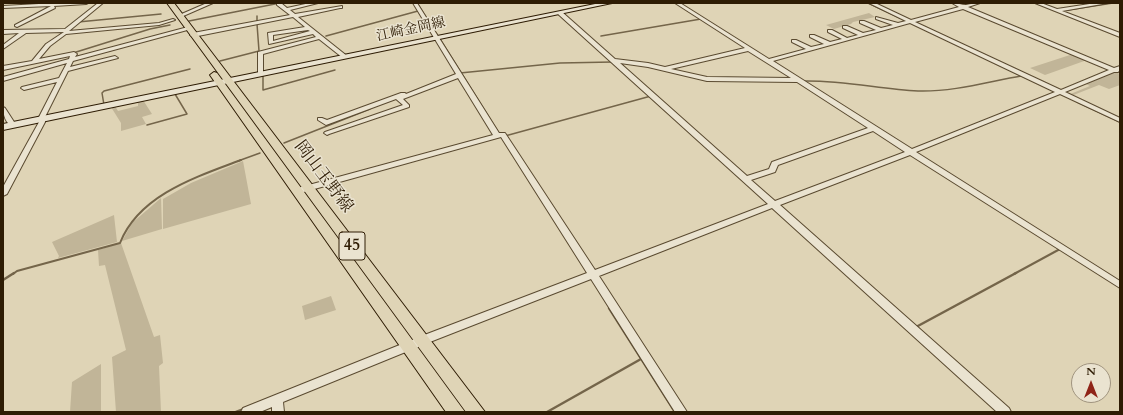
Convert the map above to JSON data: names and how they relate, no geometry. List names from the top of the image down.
{
  "streets": {
    "main road": ["江崎金岡線", "岡山玉野線", "45"]
  },
  "crossings": [
    ["江崎金岡線", "岡山玉野線"]
  ],
  "north": "top"
}
